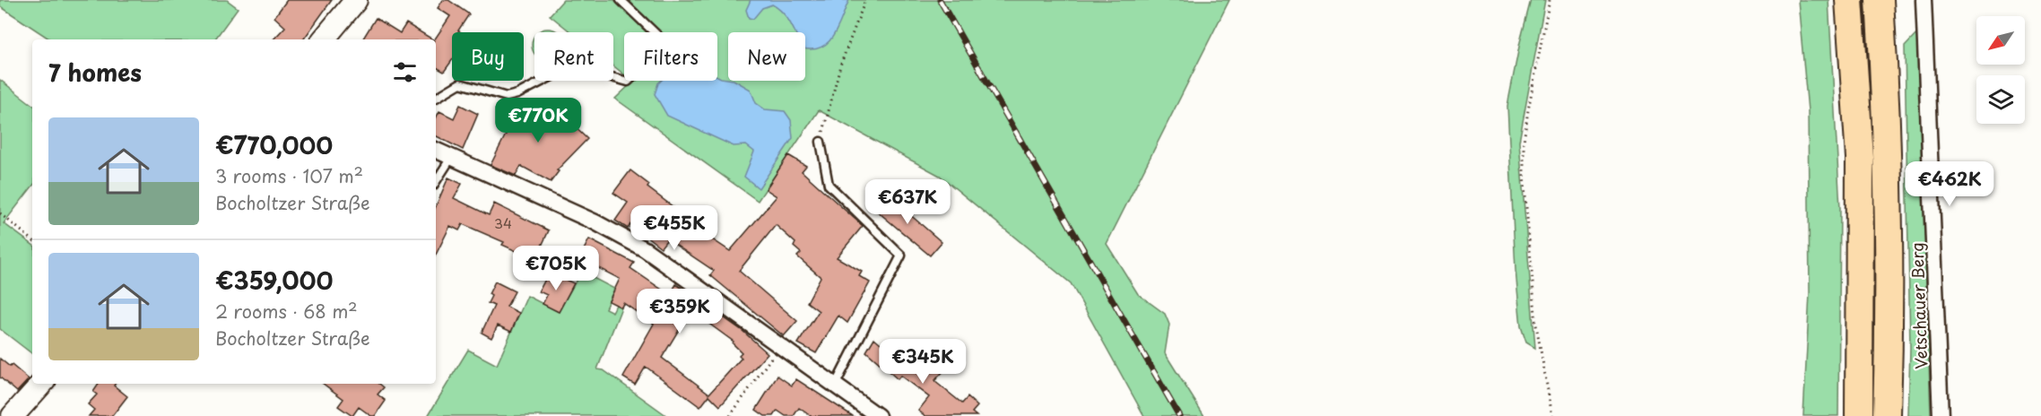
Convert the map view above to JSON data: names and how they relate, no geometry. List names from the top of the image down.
{
  "streets": {
    "street": ["Vetschauer Berg"]
  },
  "house_numbers": ["34"],
  "north": "bottom left",
  "page": {
    "chip": [
      "Buy",
      "Rent",
      "Filters",
      "New"
    ],
    "heading": "7 homes",
    "price": [
      "€770K",
      "€462K",
      "€637K",
      "€455K",
      "€705K",
      "€359K",
      "€345K"
    ],
    "list": [
      {
        "name": "€770,000",
        "note": "3 rooms · 107 m² · Bocholtzer Straße"
      },
      {
        "name": "€359,000",
        "note": "2 rooms · 68 m² · Bocholtzer Straße"
      }
    ]
  }
}
